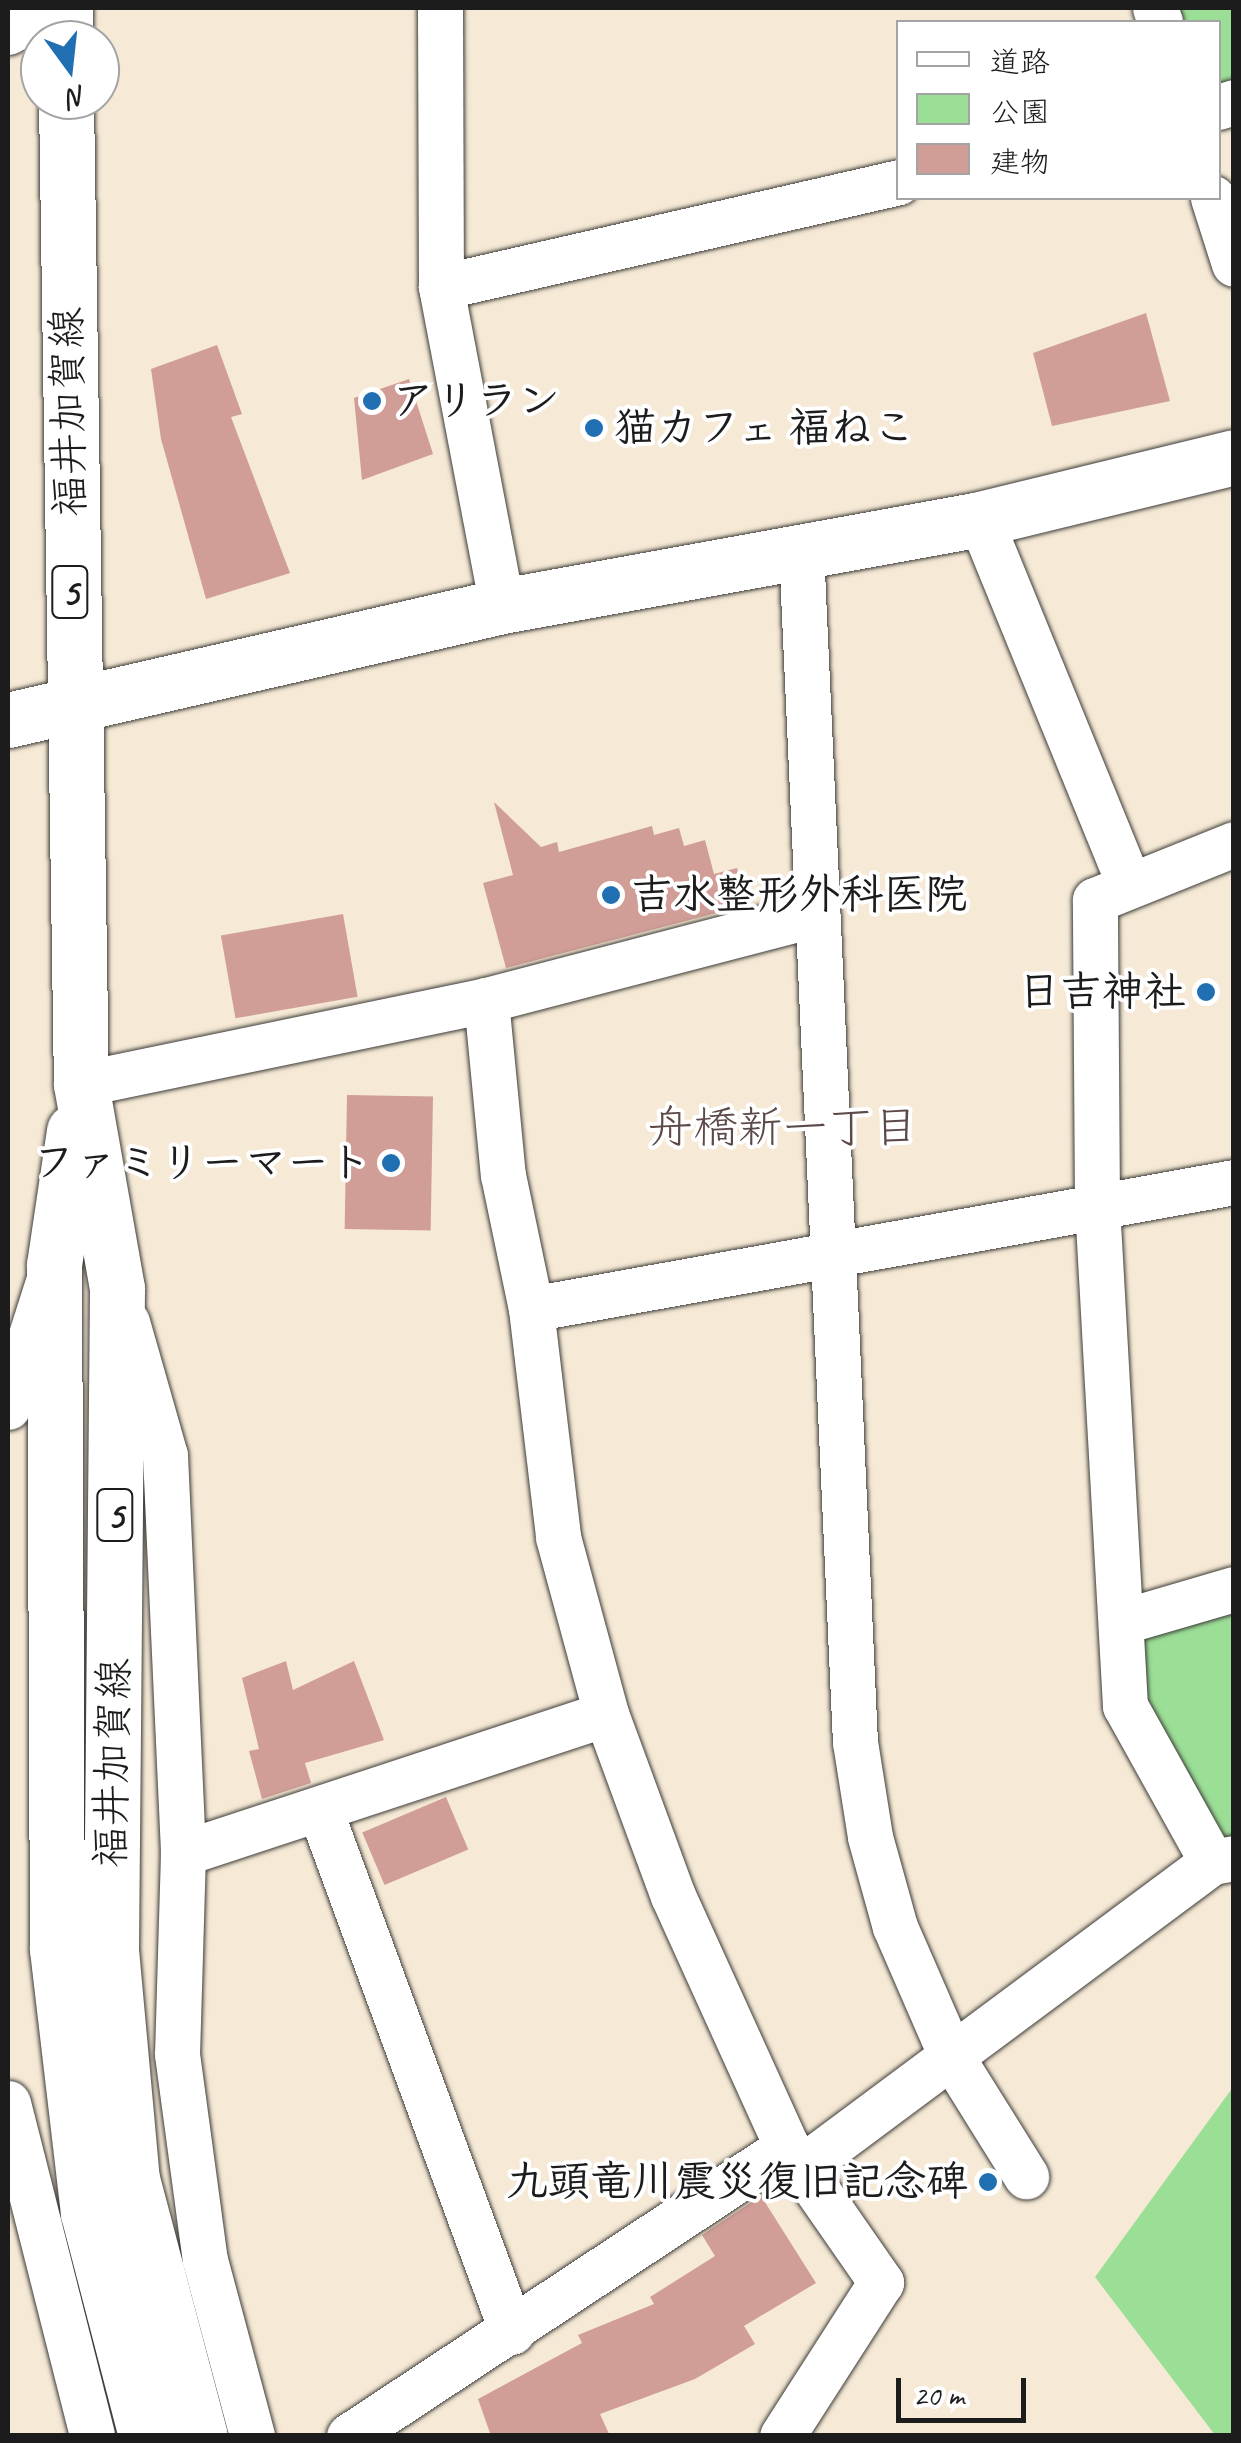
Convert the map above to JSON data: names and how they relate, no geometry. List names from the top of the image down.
{
  "streets": {
    "main road": ["福井加賀線", "5"]
  },
  "districts": ["舟橋新一丁目"],
  "places": [
    "アリラン",
    "猫カフェ 福ねこ",
    "吉水整形外科医院",
    "日吉神社",
    "ファミリーマート",
    "九頭竜川震災復旧記念碑"
  ],
  "legend": ["道路", "公園", "建物"],
  "scale_bar": "20 m",
  "north": "bottom"
}
